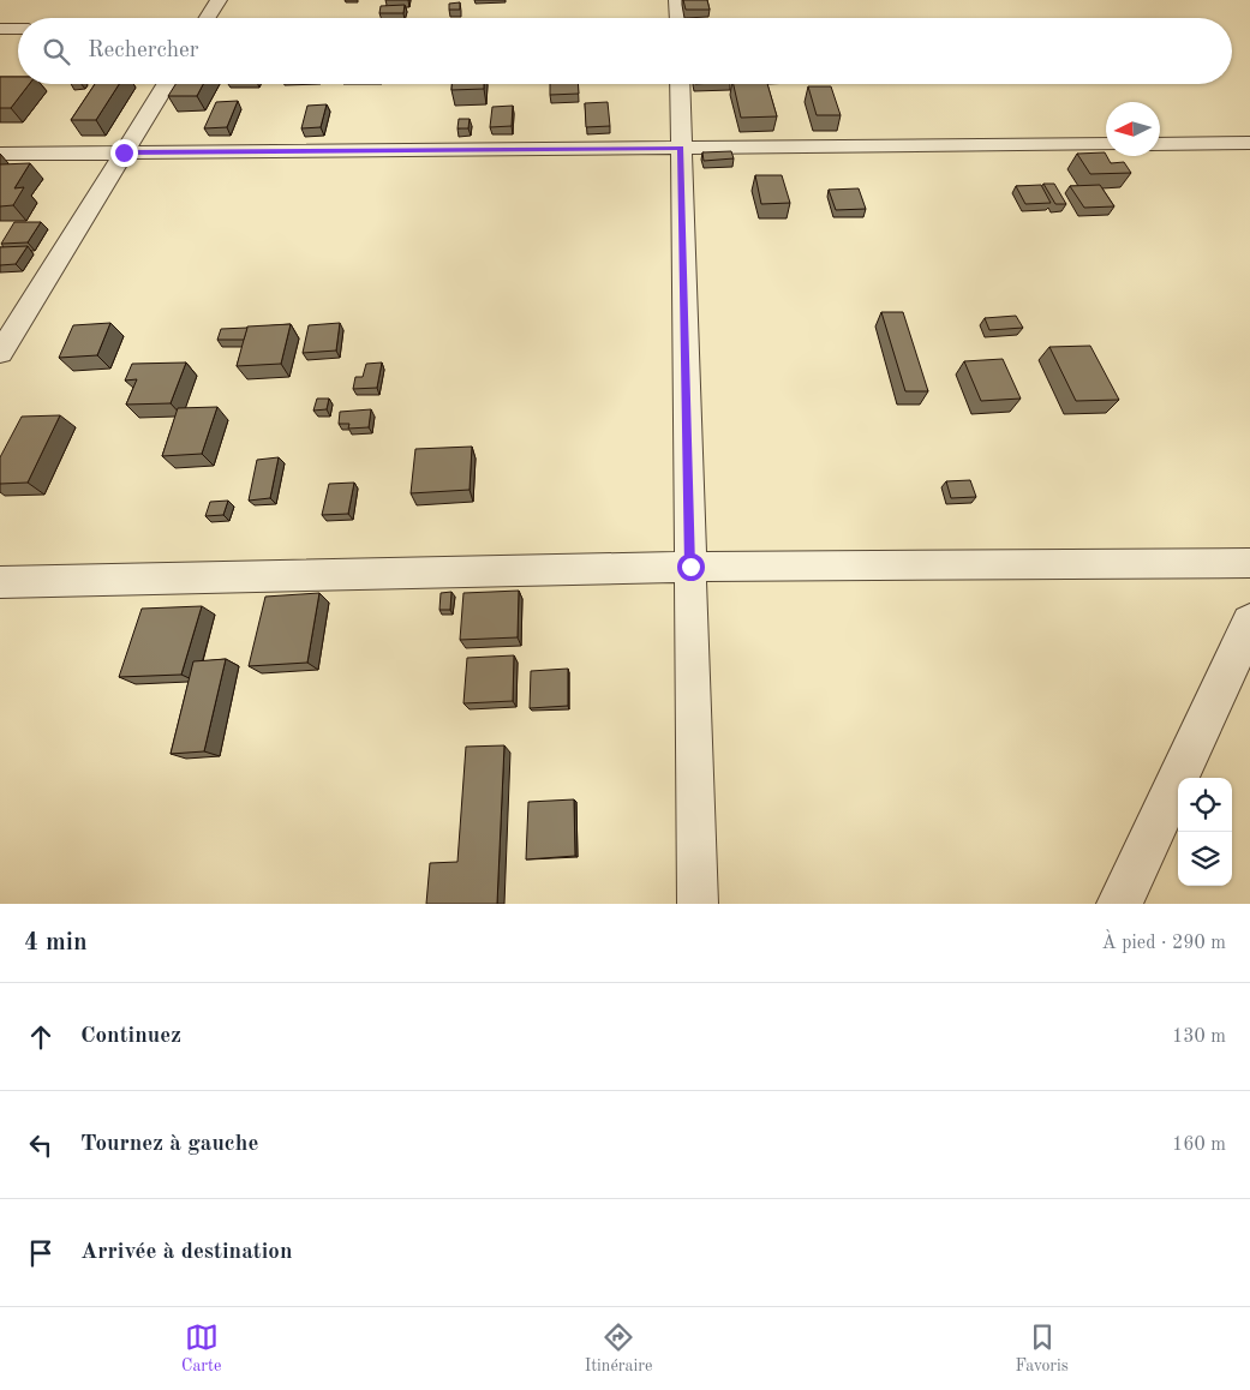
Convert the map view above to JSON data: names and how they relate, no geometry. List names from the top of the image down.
{
  "north": "left",
  "page": {
    "search": "Rechercher",
    "heading": ["4 min", "À pied · 290 m"],
    "list": [
      ["Continuez", "130 m"],
      ["Tournez à gauche", "160 m"],
      "Arrivée à destination"
    ],
    "nav": ["Carte", "Itinéraire", "Favoris"]
  }
}
